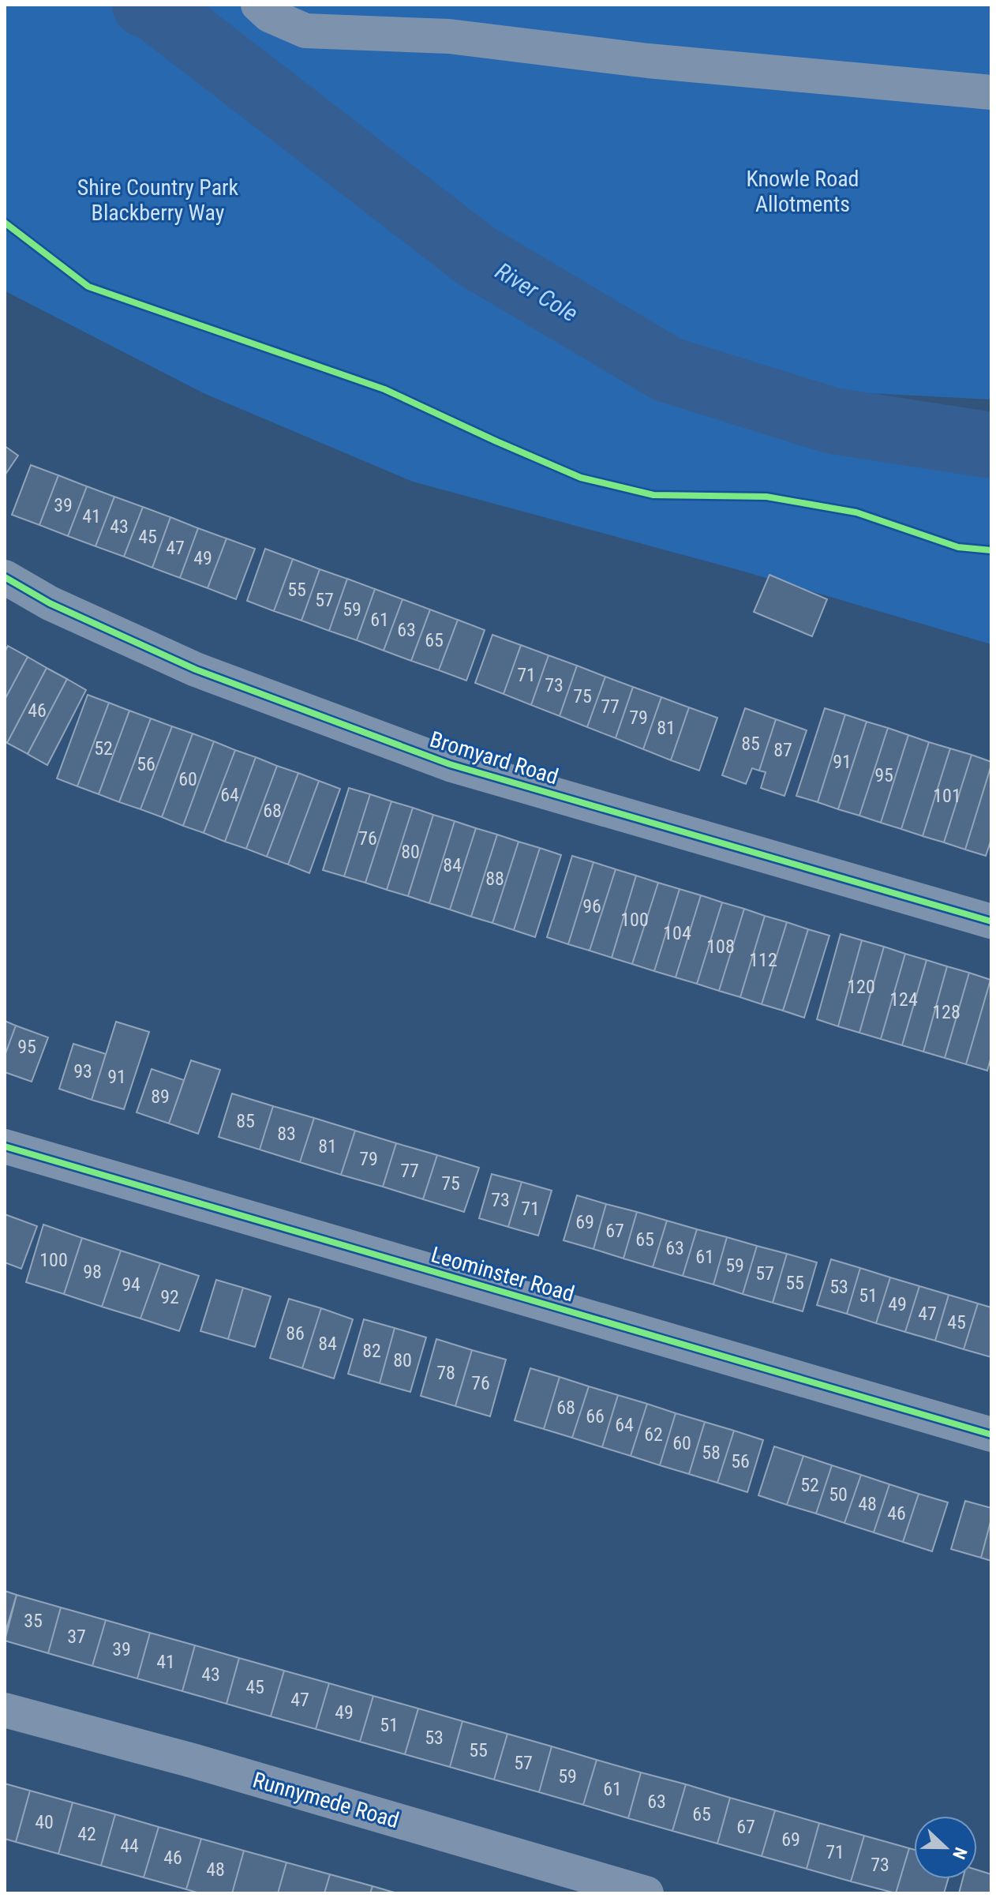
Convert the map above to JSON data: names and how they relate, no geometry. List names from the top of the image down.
{
  "streets": {
    "street": ["Bromyard Road", "Leominster Road", "Runnymede Road"]
  },
  "water": ["River Cole"],
  "parks": ["Knowle Road Allotments", "Shire Country Park Blackberry Way"],
  "house_numbers": [
    "39",
    "41",
    "43",
    "45",
    "47",
    "49",
    "55",
    "57",
    "59",
    "61",
    "63",
    "65",
    "71",
    "73",
    "75",
    "77",
    "46",
    "79",
    "81",
    "85",
    "52",
    "87",
    "91",
    "56",
    "95",
    "60",
    "64",
    "101",
    "68",
    "76",
    "80",
    "84",
    "88",
    "96",
    "100",
    "104",
    "108",
    "112",
    "120",
    "124",
    "128",
    "95",
    "93",
    "91",
    "89",
    "85",
    "83",
    "81",
    "79",
    "77",
    "75",
    "73",
    "71",
    "69",
    "67",
    "65",
    "63",
    "61",
    "100",
    "59",
    "98",
    "57",
    "55",
    "94",
    "53",
    "51",
    "92",
    "49",
    "47",
    "45",
    "86",
    "84",
    "82",
    "80",
    "78",
    "76",
    "68",
    "66",
    "64",
    "62",
    "60",
    "58",
    "56",
    "52",
    "50",
    "48",
    "46",
    "35",
    "37",
    "39",
    "41",
    "43",
    "45",
    "47",
    "49",
    "51",
    "53",
    "55",
    "57",
    "59",
    "61",
    "63",
    "65",
    "40",
    "67",
    "42",
    "69",
    "44",
    "71",
    "46",
    "73",
    "48"
  ],
  "north": "right"
}
